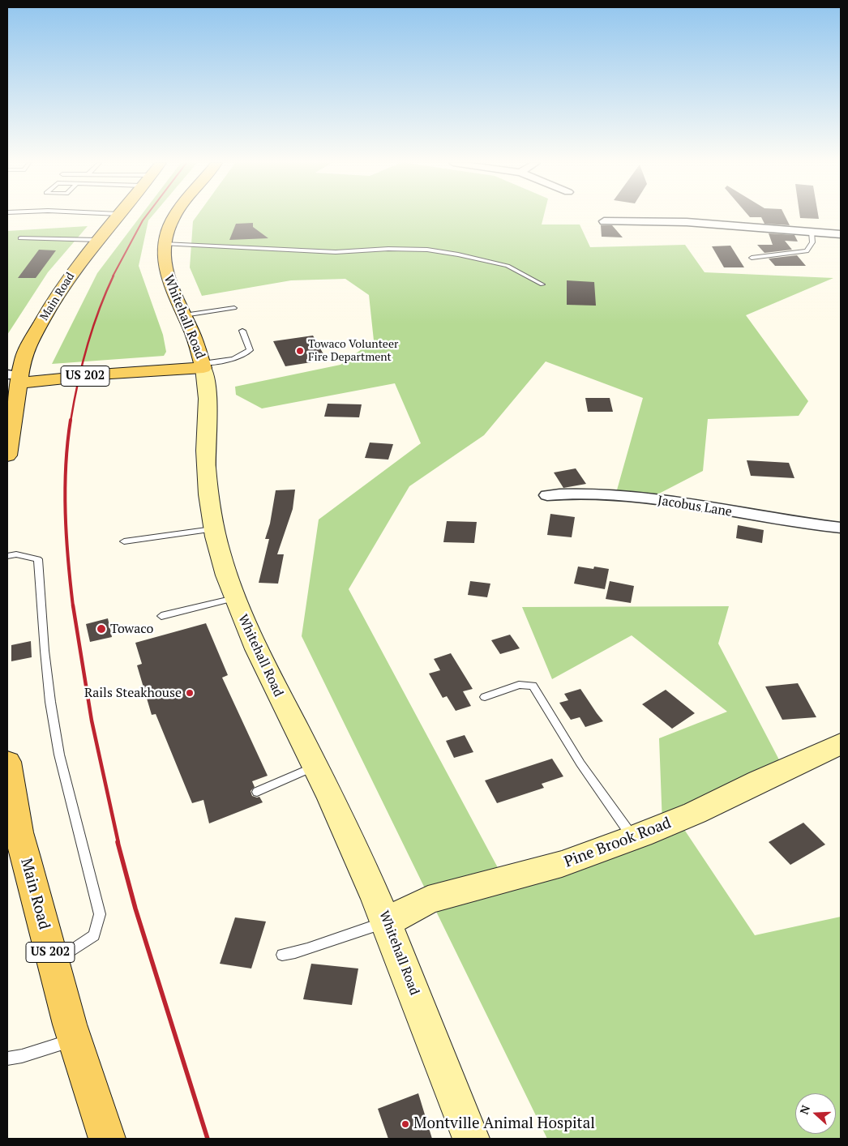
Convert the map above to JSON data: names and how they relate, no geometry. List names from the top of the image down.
{
  "streets": {
    "main road": ["Main Road", "Whitehall Road", "US 202"],
    "street": ["Jacobus Lane", "Pine Brook Road"]
  },
  "crossings": [
    ["Main Road", "US 202"],
    ["Whitehall Road", "US 202"],
    ["Whitehall Road", "Pine Brook Road"]
  ],
  "places": [
    "Towaco Volunteer Fire Department",
    "Towaco",
    "Rails Steakhouse",
    "Montville Animal Hospital"
  ],
  "north": "left"
}
